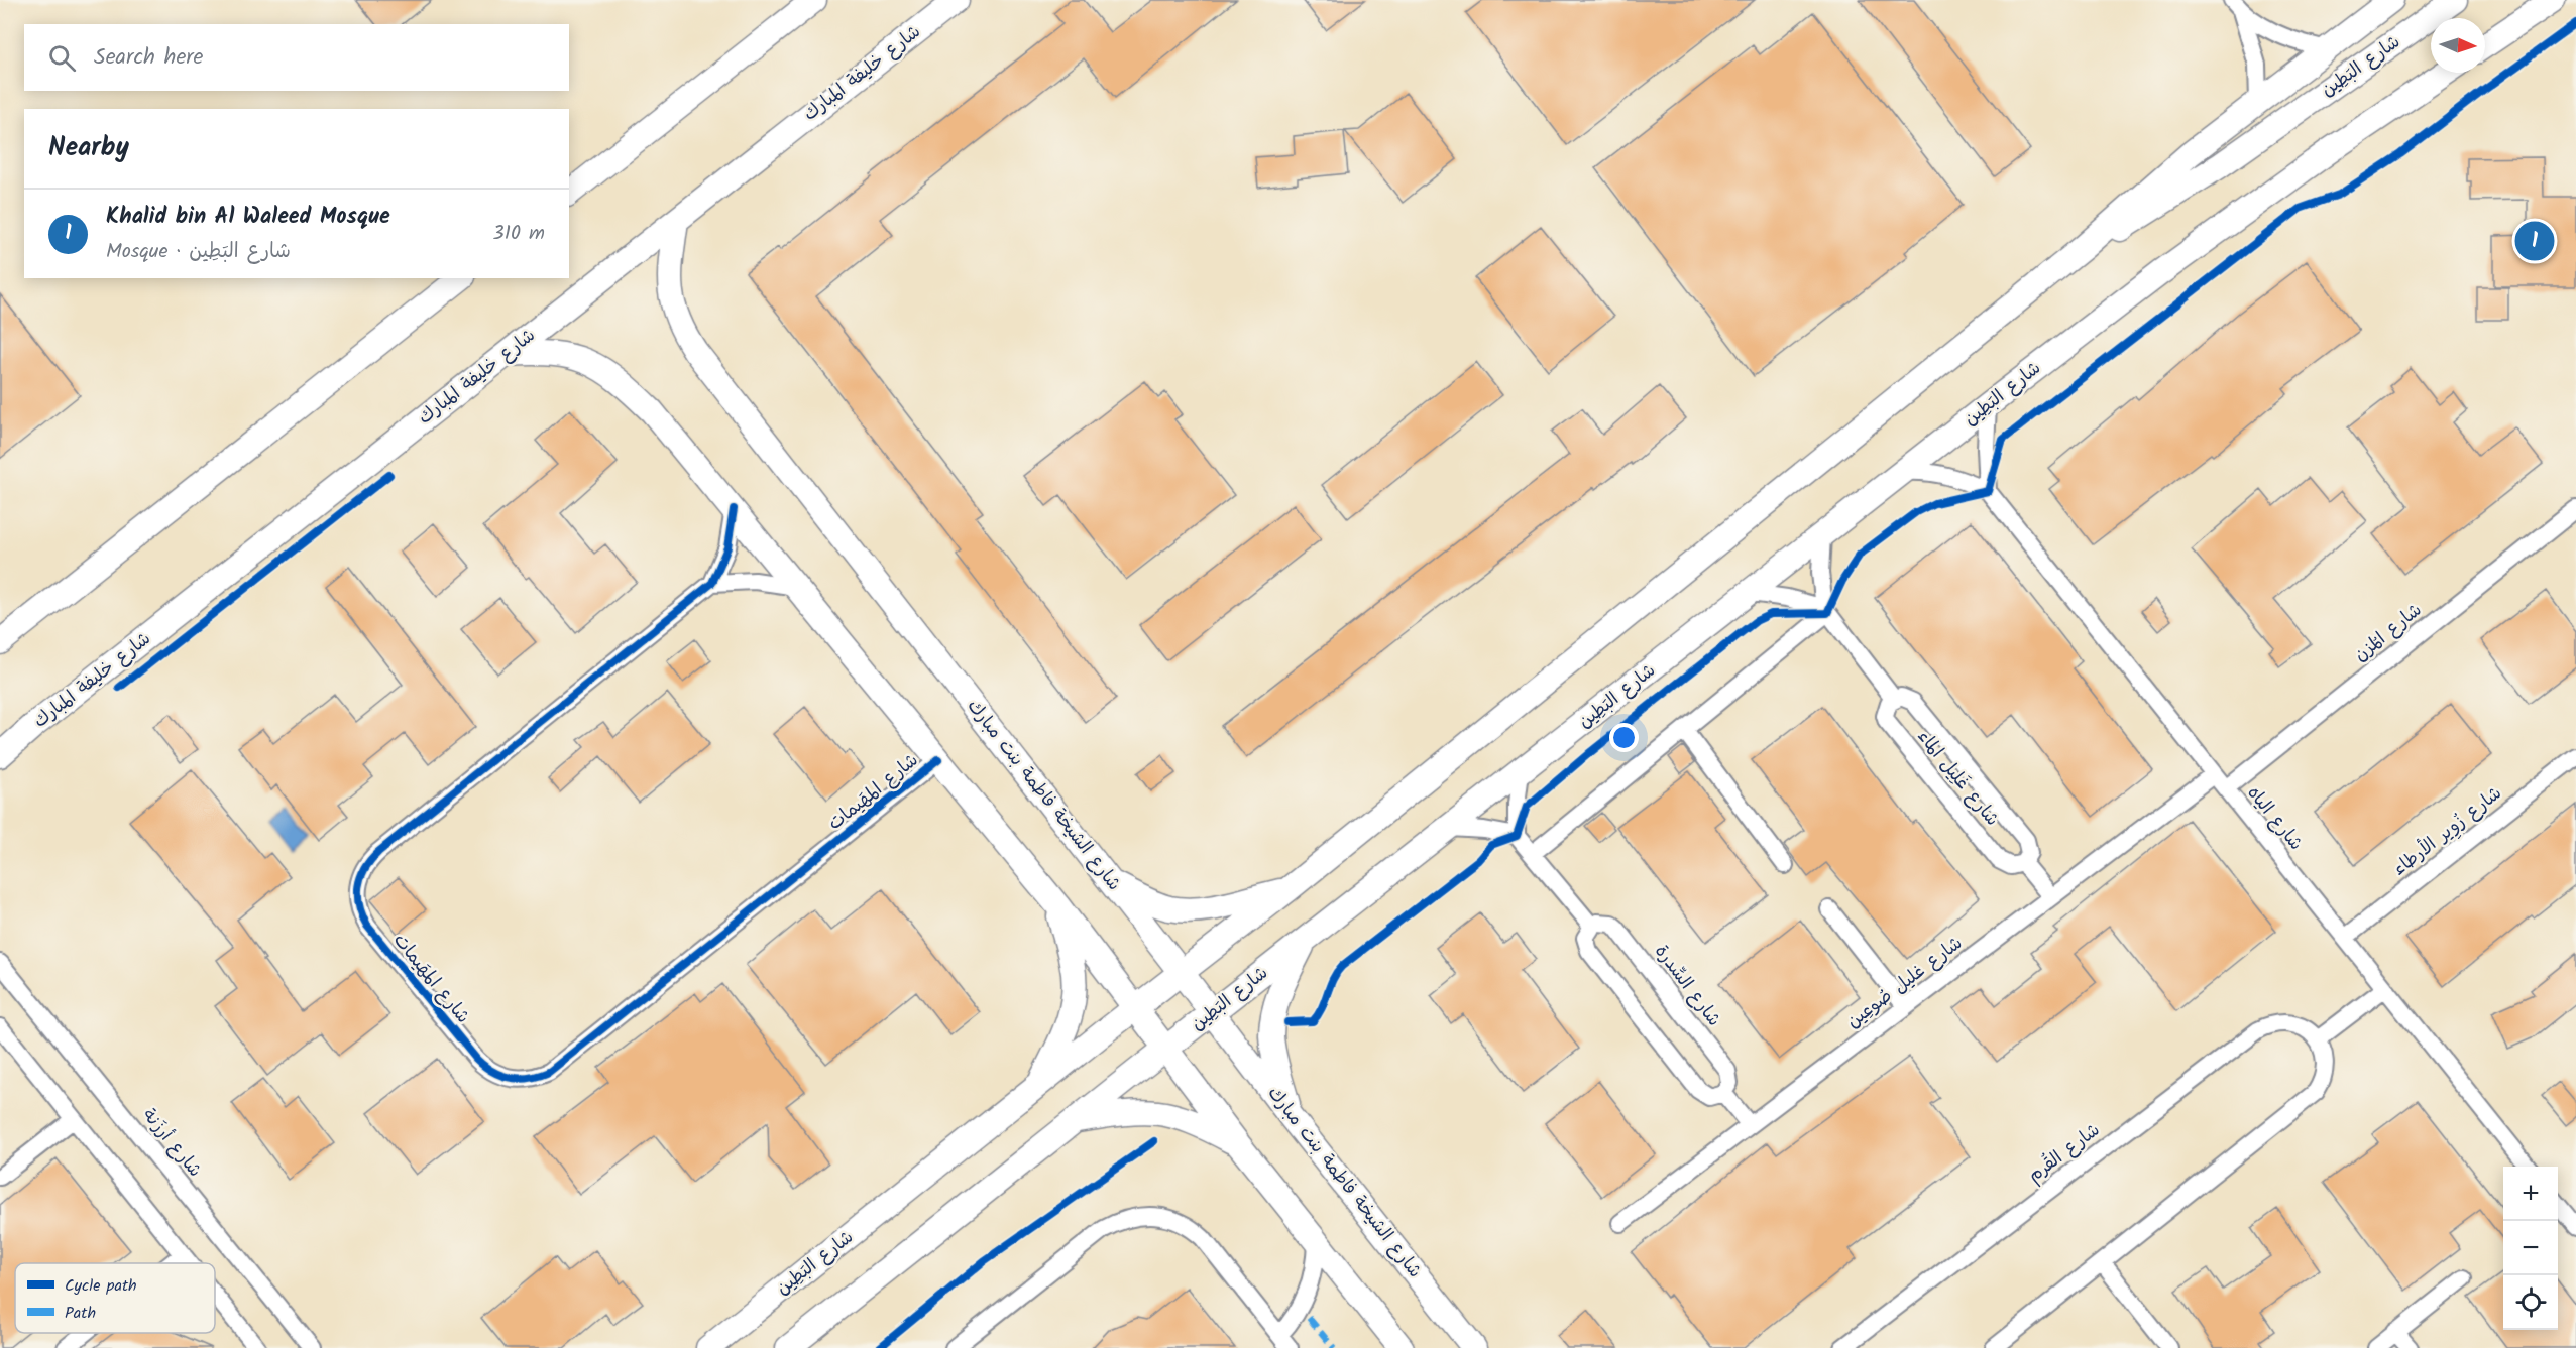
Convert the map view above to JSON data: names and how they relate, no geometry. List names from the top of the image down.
{
  "streets": {
    "main road": ["شارع البَطِين", "شارع خليفة المبارك", "شارع الشيخة فاطمة بنت مبارك"],
    "street": [
      "شارع المُزن",
      "شارع غَلِيل الماء",
      "شارع المهَيمات",
      "شارع الياه",
      "شارع زُوِير الأرطاء",
      "شارع غليل صُوعِين",
      "شارع السِّدرة",
      "شارع أرزَنة",
      "شارع القُرم"
    ]
  },
  "crossings": [
    ["شارع البَطِين", "شارع الشيخة فاطمة بنت مبارك"],
    ["شارع البَطِين", "شارع الياه"],
    ["شارع خليفة المبارك", "شارع الشيخة فاطمة بنت مبارك"],
    ["شارع المُزن", "شارع الياه"],
    ["شارع الياه", "شارع زُوِير الأرطاء"],
    ["شارع الياه", "شارع غليل صُوعِين"]
  ],
  "legend": ["Cycle path", "Path"],
  "north": "right",
  "page": {
    "search": "Search here",
    "heading": "Nearby",
    "list": [
      {
        "mark": "1",
        "name": "Khalid bin Al Waleed Mosque",
        "note": "Mosque · شارع البَطِين",
        "value": "310 m"
      }
    ],
    "pins": "1",
    "map_buttons": ["+", "−"]
  }
}
